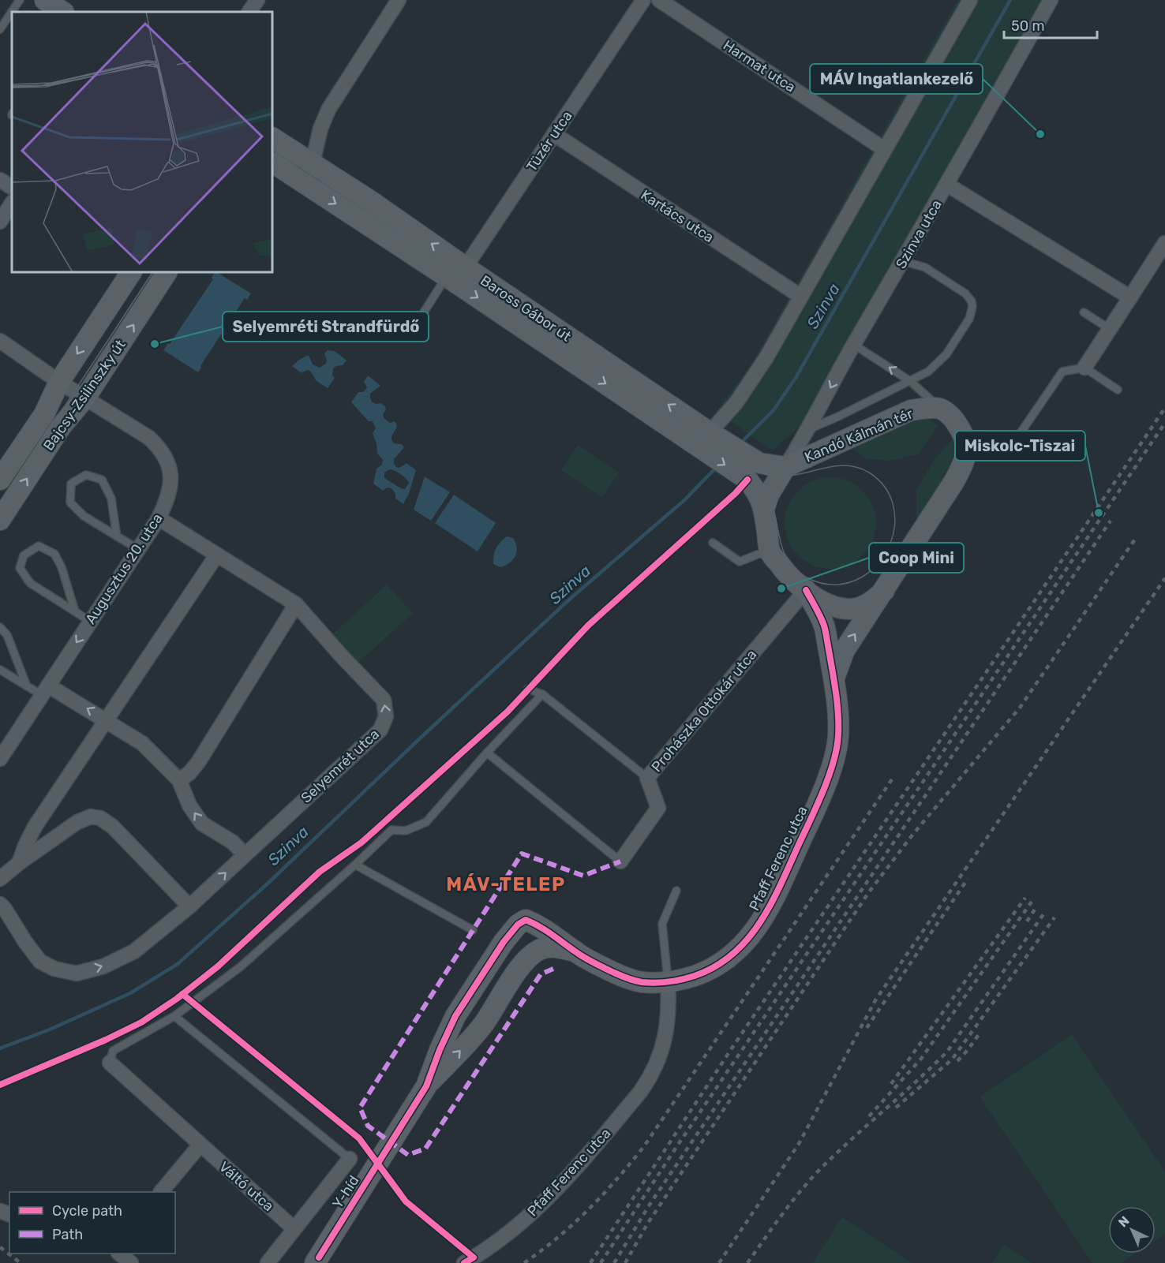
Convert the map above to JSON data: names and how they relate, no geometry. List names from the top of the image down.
{
  "streets": {
    "street": [
      "Harmat utca",
      "Tüzér utca",
      "Kartács utca",
      "Szinva utca",
      "Baross Gábor út",
      "Bajcsy-Zsilinszky út",
      "Kandó Kálmán tér",
      "Augusztus 20. utca",
      "Prohászka Ottokár utca",
      "Selyemrét utca",
      "Pfaff Ferenc utca",
      "Váltó utca",
      "Y-híd"
    ]
  },
  "crossings": [
    ["Tüzér utca", "Kartács utca"],
    ["Tüzér utca", "Baross Gábor út"],
    ["Szinva utca", "Baross Gábor út"],
    ["Szinva utca", "Kandó Kálmán tér"],
    ["Baross Gábor út", "Kandó Kálmán tér"],
    ["Bajcsy-Zsilinszky út", "Augusztus 20. utca"],
    ["Augusztus 20. utca", "Selyemrét utca"],
    ["Pfaff Ferenc utca", "Y-híd"]
  ],
  "districts": ["MÁV-TELEP"],
  "water": ["Szinva"],
  "places": [
    "MÁV Ingatlankezelő",
    "Selyemréti Strandfürdő",
    "Miskolc-Tiszai",
    "Coop Mini"
  ],
  "legend": ["Cycle path", "Path"],
  "scale_bar": "50 m",
  "north": "top left"
}
